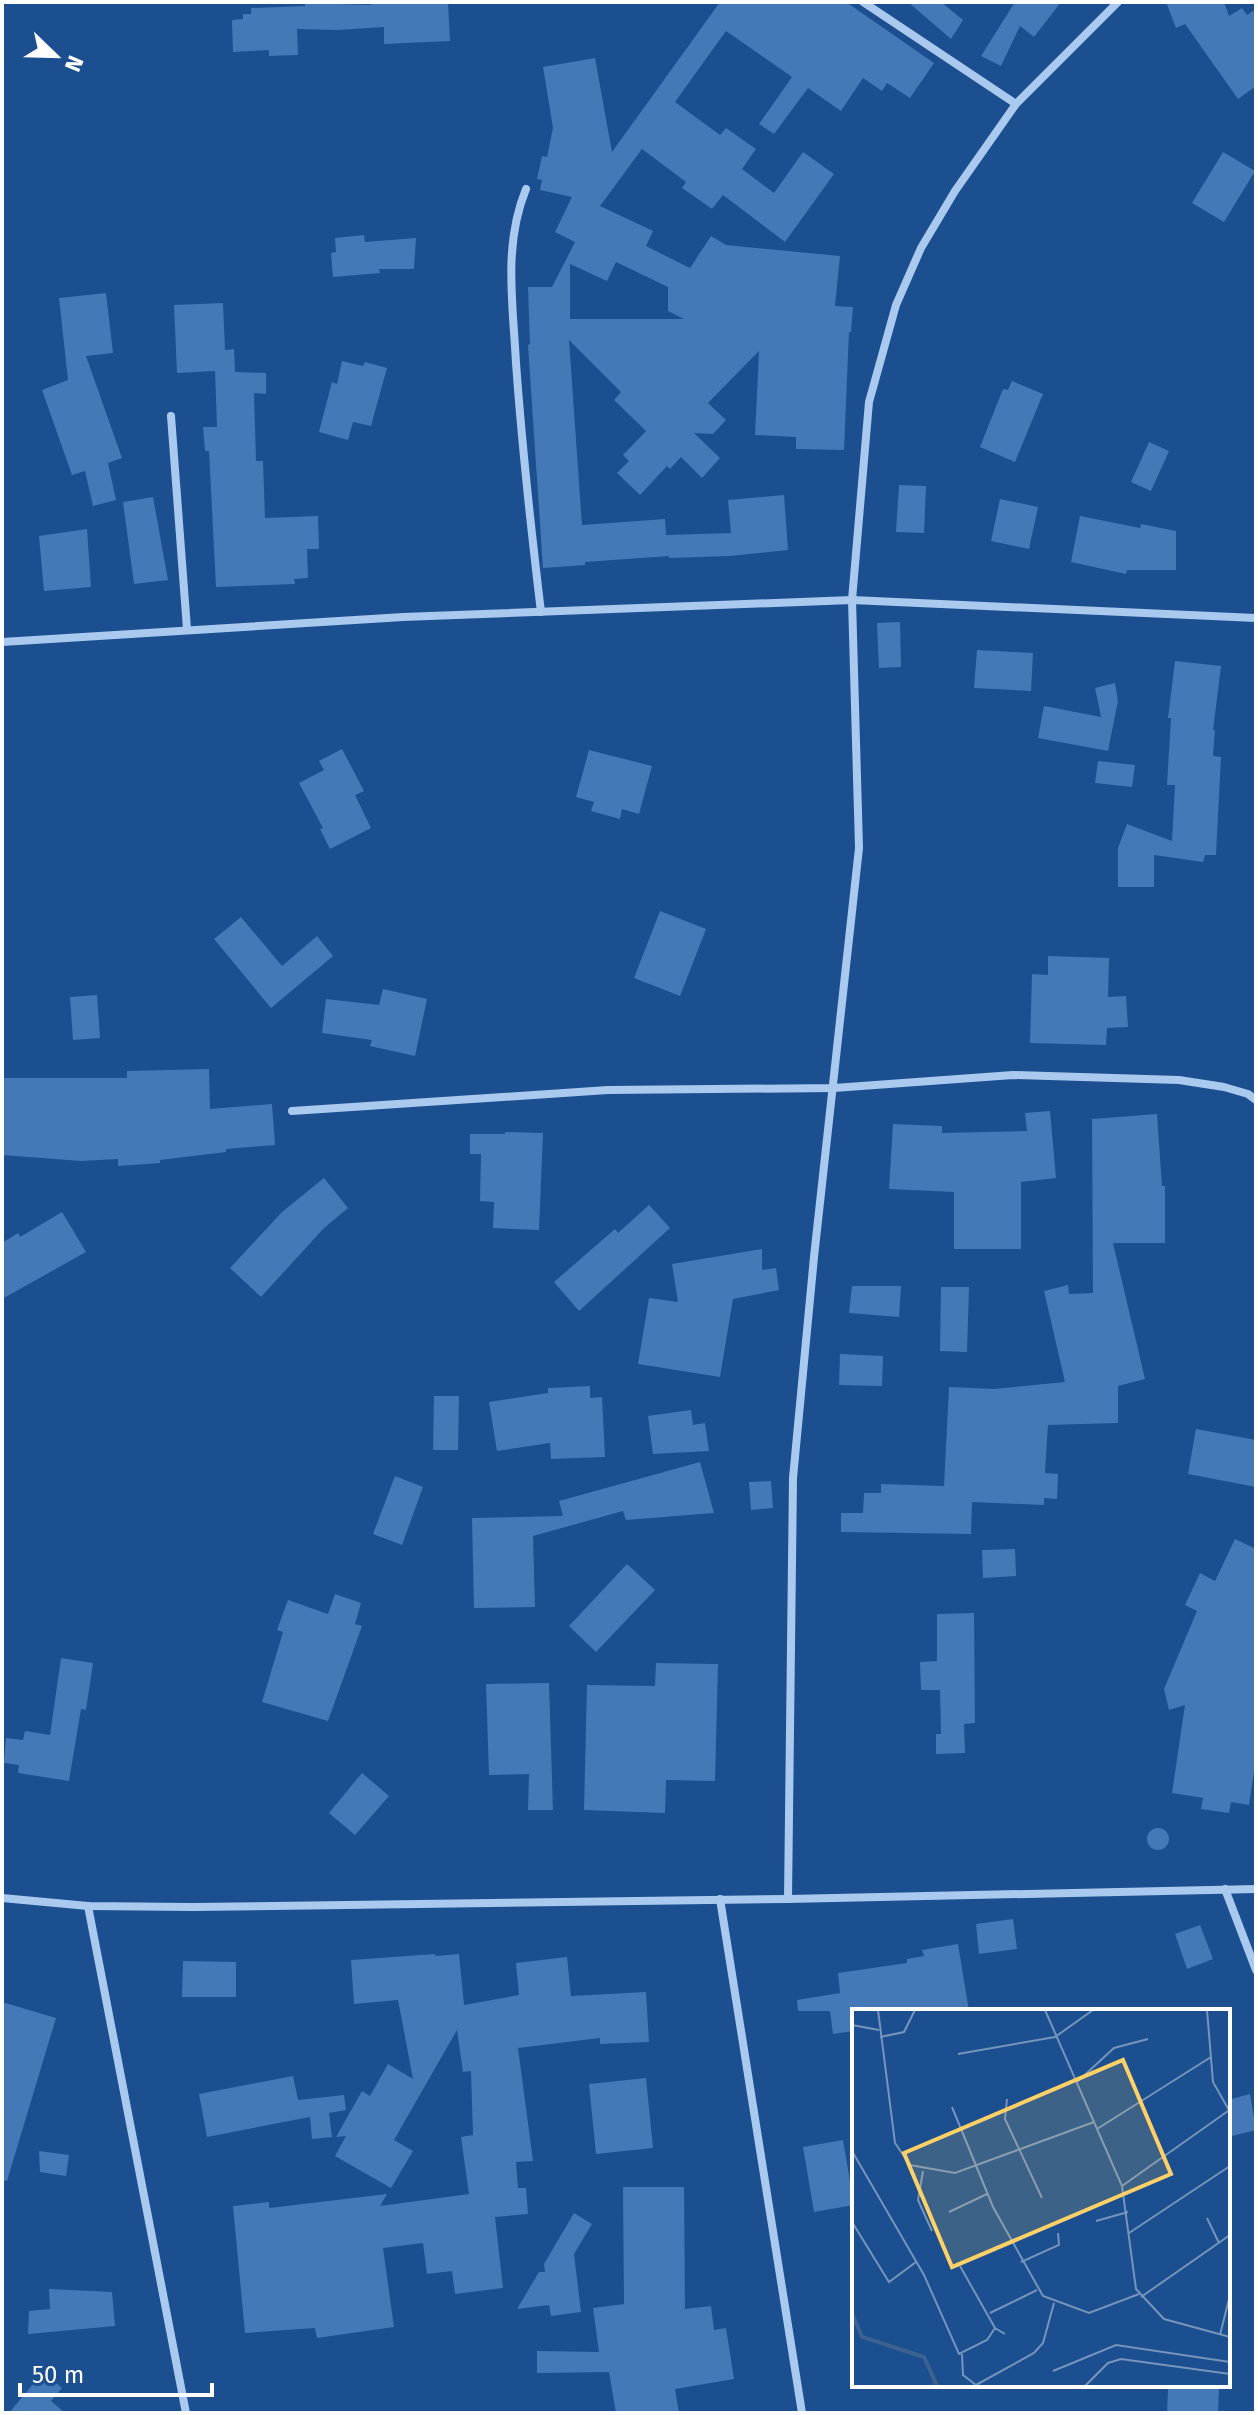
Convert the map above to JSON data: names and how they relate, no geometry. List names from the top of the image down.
{
  "scale_bar": "50 m",
  "north": "bottom right"
}
